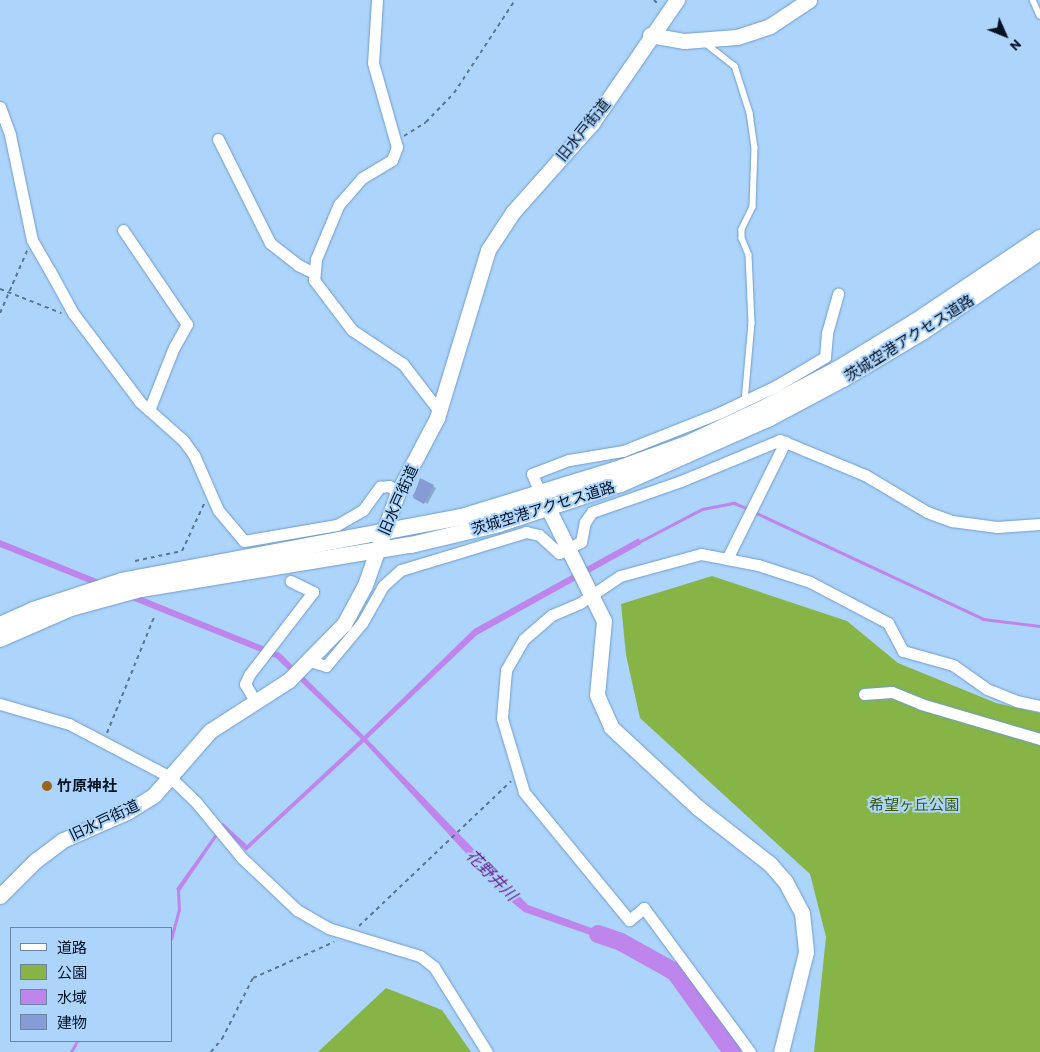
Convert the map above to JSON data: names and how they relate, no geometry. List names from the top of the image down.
{
  "streets": {
    "main road": ["茨城空港アクセス道路"],
    "street": ["旧水戸街道"]
  },
  "crossings": [
    ["旧水戸街道", "茨城空港アクセス道路"]
  ],
  "water": ["花野井川"],
  "parks": ["希望ヶ丘公園"],
  "places": ["竹原神社"],
  "legend": [
    "道路",
    "公園",
    "水域",
    "建物"
  ],
  "north": "bottom right"
}
